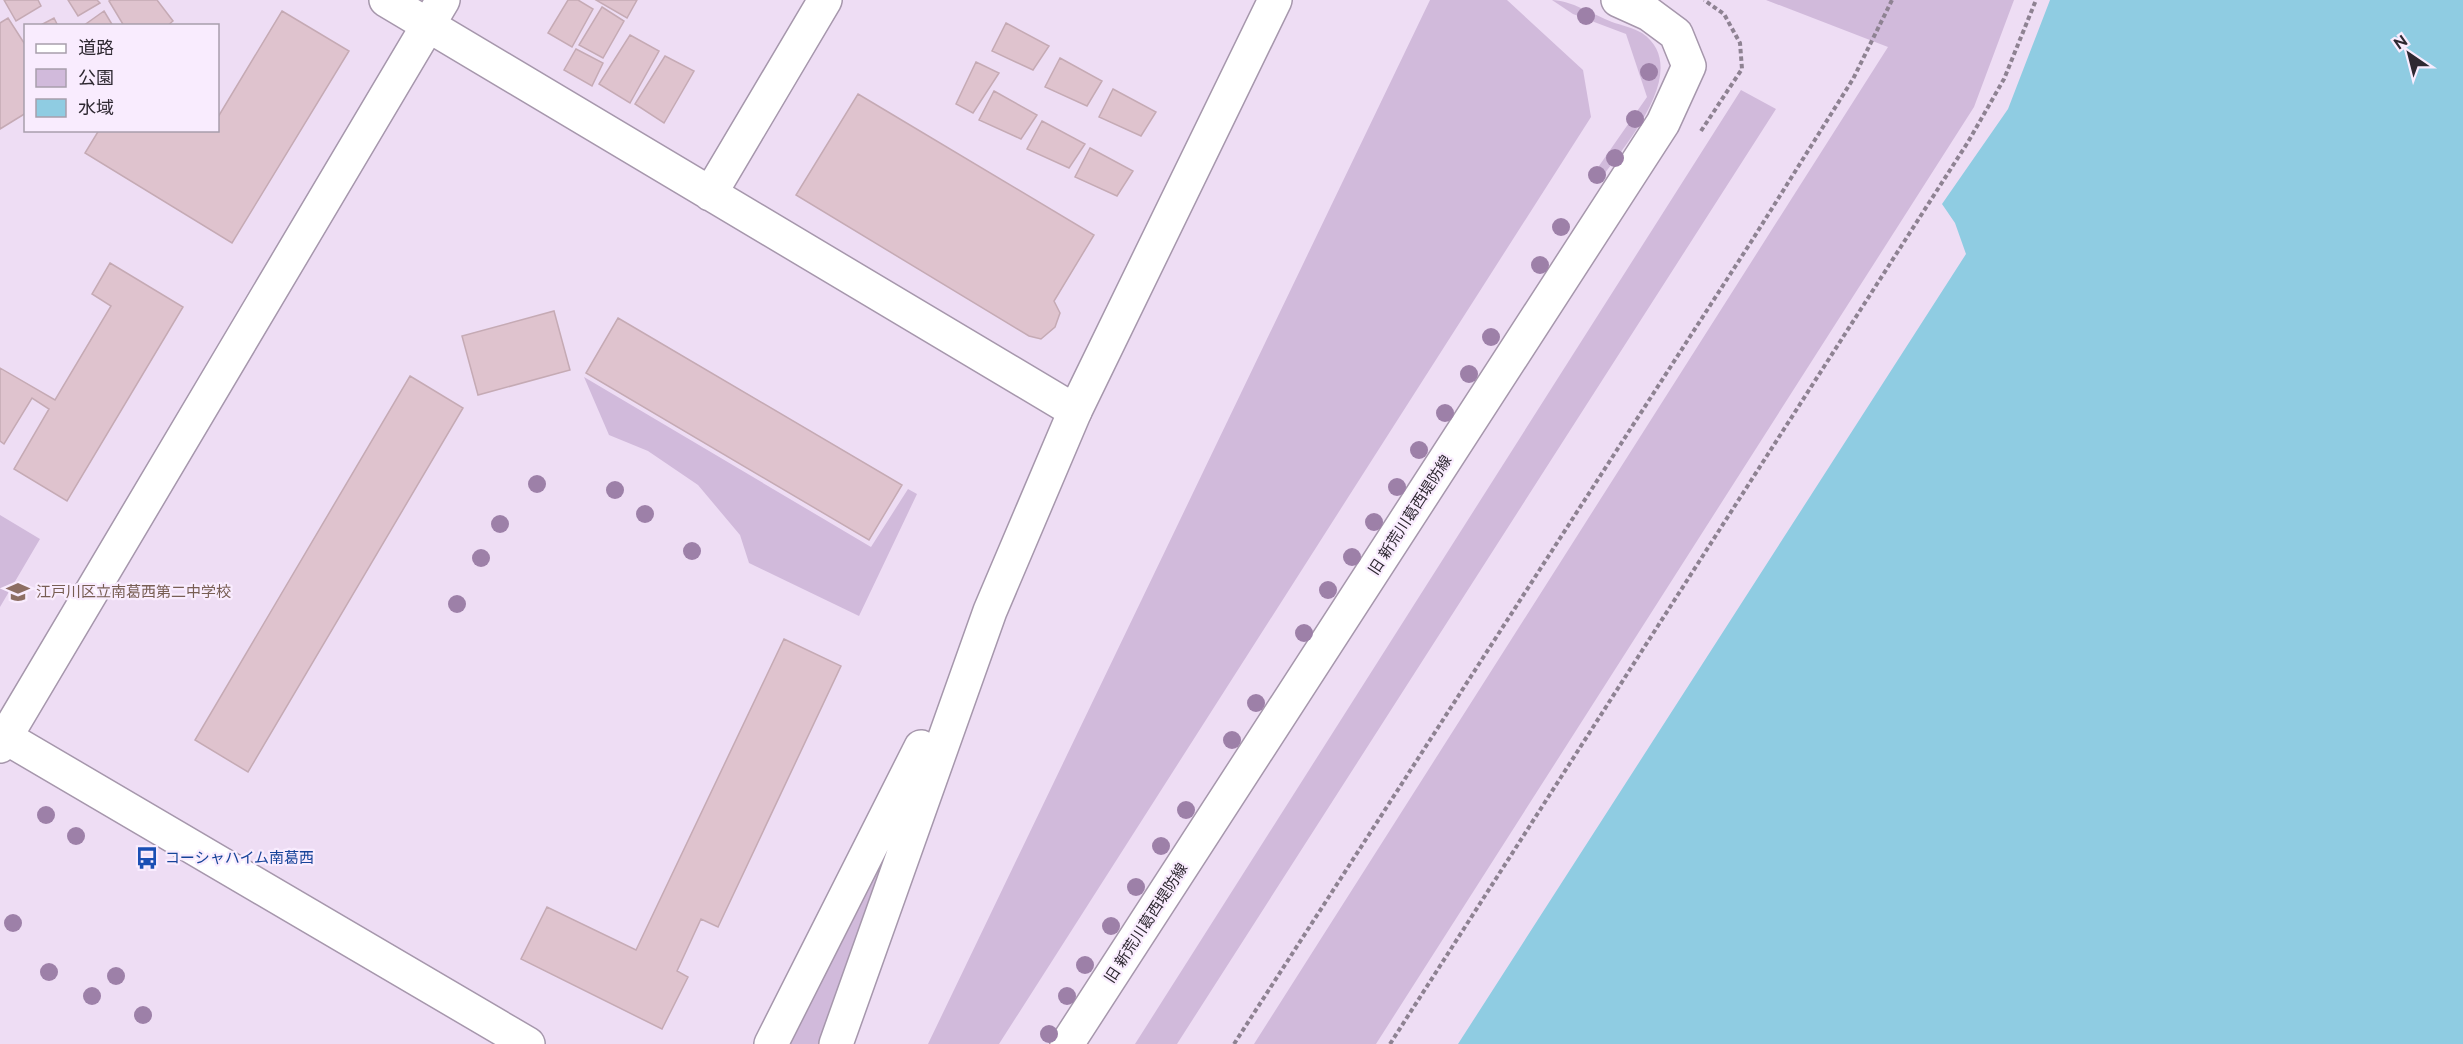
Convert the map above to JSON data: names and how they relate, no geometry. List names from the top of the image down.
{
  "streets": {
    "street": ["旧 新荒川葛西堤防線"]
  },
  "places": {
    "school or university": ["江戸川区立南葛西第二中学校"],
    "bus stop": ["コーシャハイム南葛西"]
  },
  "legend": ["道路", "公園", "水域"],
  "north": "top left"
}
